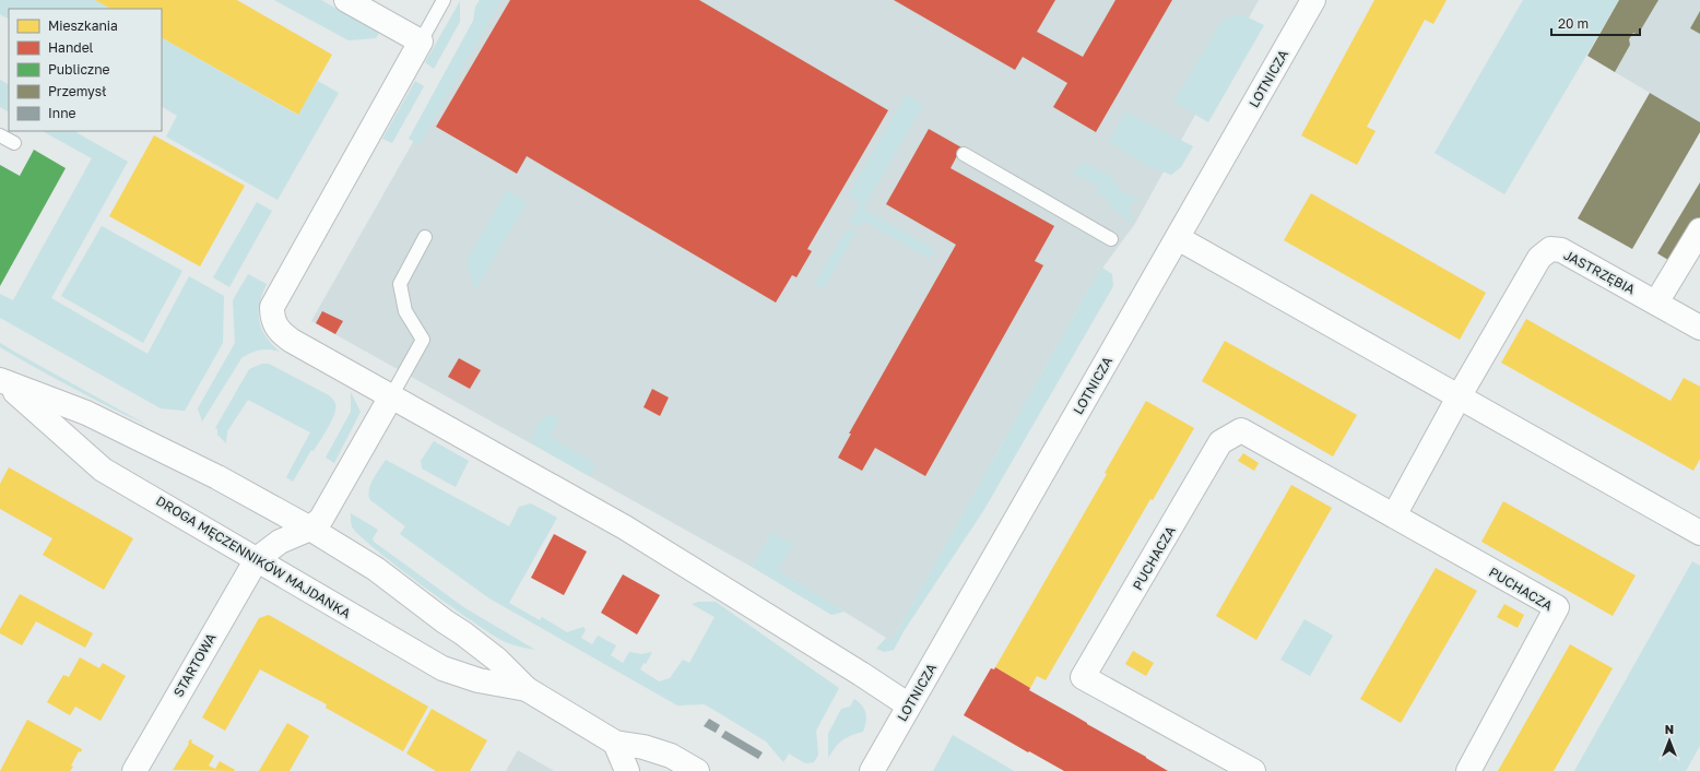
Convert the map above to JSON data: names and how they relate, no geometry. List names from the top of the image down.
{
  "streets": {
    "street": [
      "LOTNICZA",
      "JASTRZĘBIA",
      "DROGA MĘCZENNIKÓW MAJDANKA",
      "PUCHACZA",
      "STARTOWA"
    ]
  },
  "crossings": [
    ["DROGA MĘCZENNIKÓW MAJDANKA", "STARTOWA"]
  ],
  "legend": [
    "Mieszkania",
    "Handel",
    "Publiczne",
    "Przemysł",
    "Inne"
  ],
  "scale_bar": "20 m",
  "north": "top"
}
